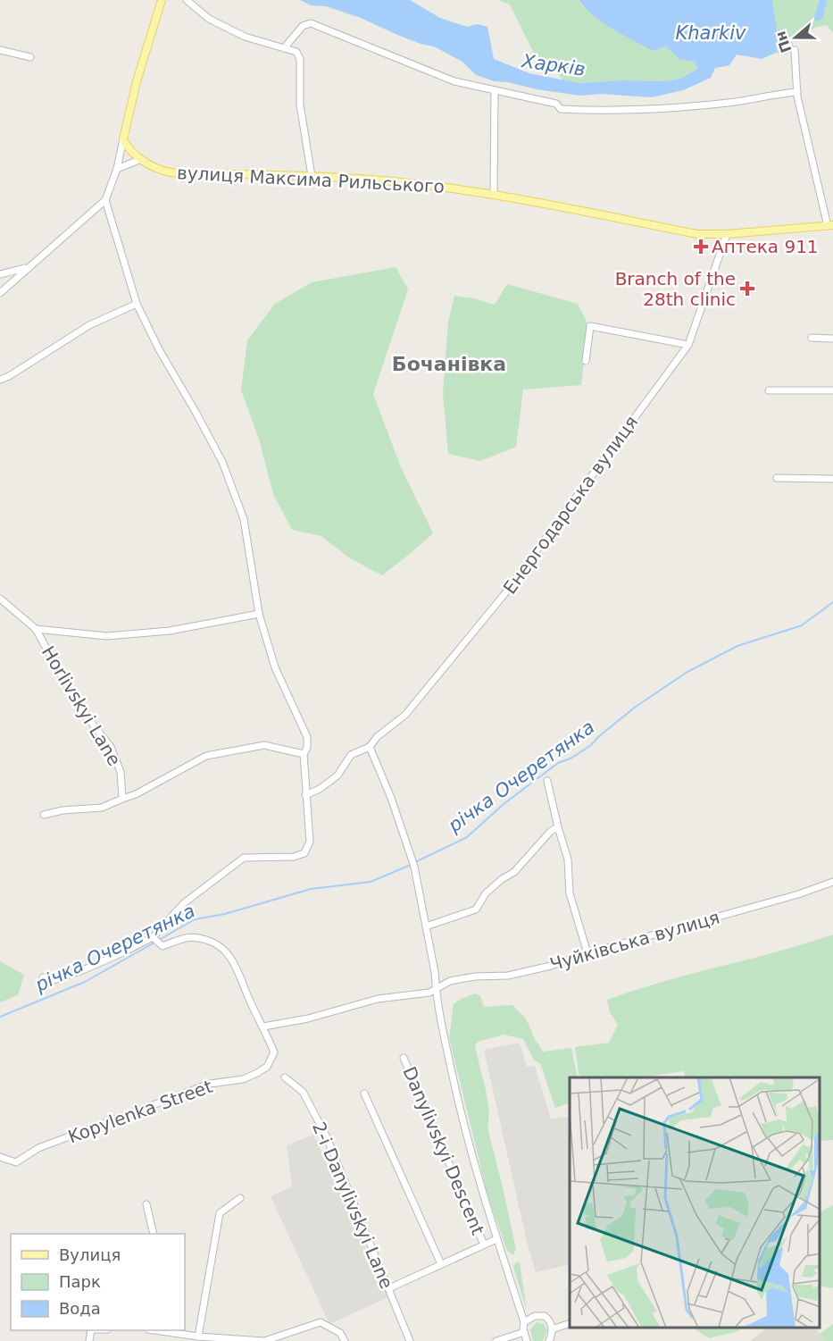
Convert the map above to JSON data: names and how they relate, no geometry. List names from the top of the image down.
{
  "streets": {
    "main road": ["вулиця Максима Рильського"],
    "street": [
      "Енергодарська вулиця",
      "Horlivskyi Lane",
      "Чуйківська вулиця",
      "Kopylenka Street",
      "Danylivskyi Descent",
      "2-i Danylivskyi Lane"
    ]
  },
  "crossings": [
    ["вулиця Максима Рильського", "Енергодарська вулиця"]
  ],
  "districts": ["Бочанівка"],
  "water": ["Kharkiv", "Харків", "річка Очеретянка"],
  "places": {
    "health": ["Аптека 911", "Branch of the 28th clinic"]
  },
  "legend": ["Вулиця", "Парк", "Вода"],
  "north": "left"
}
